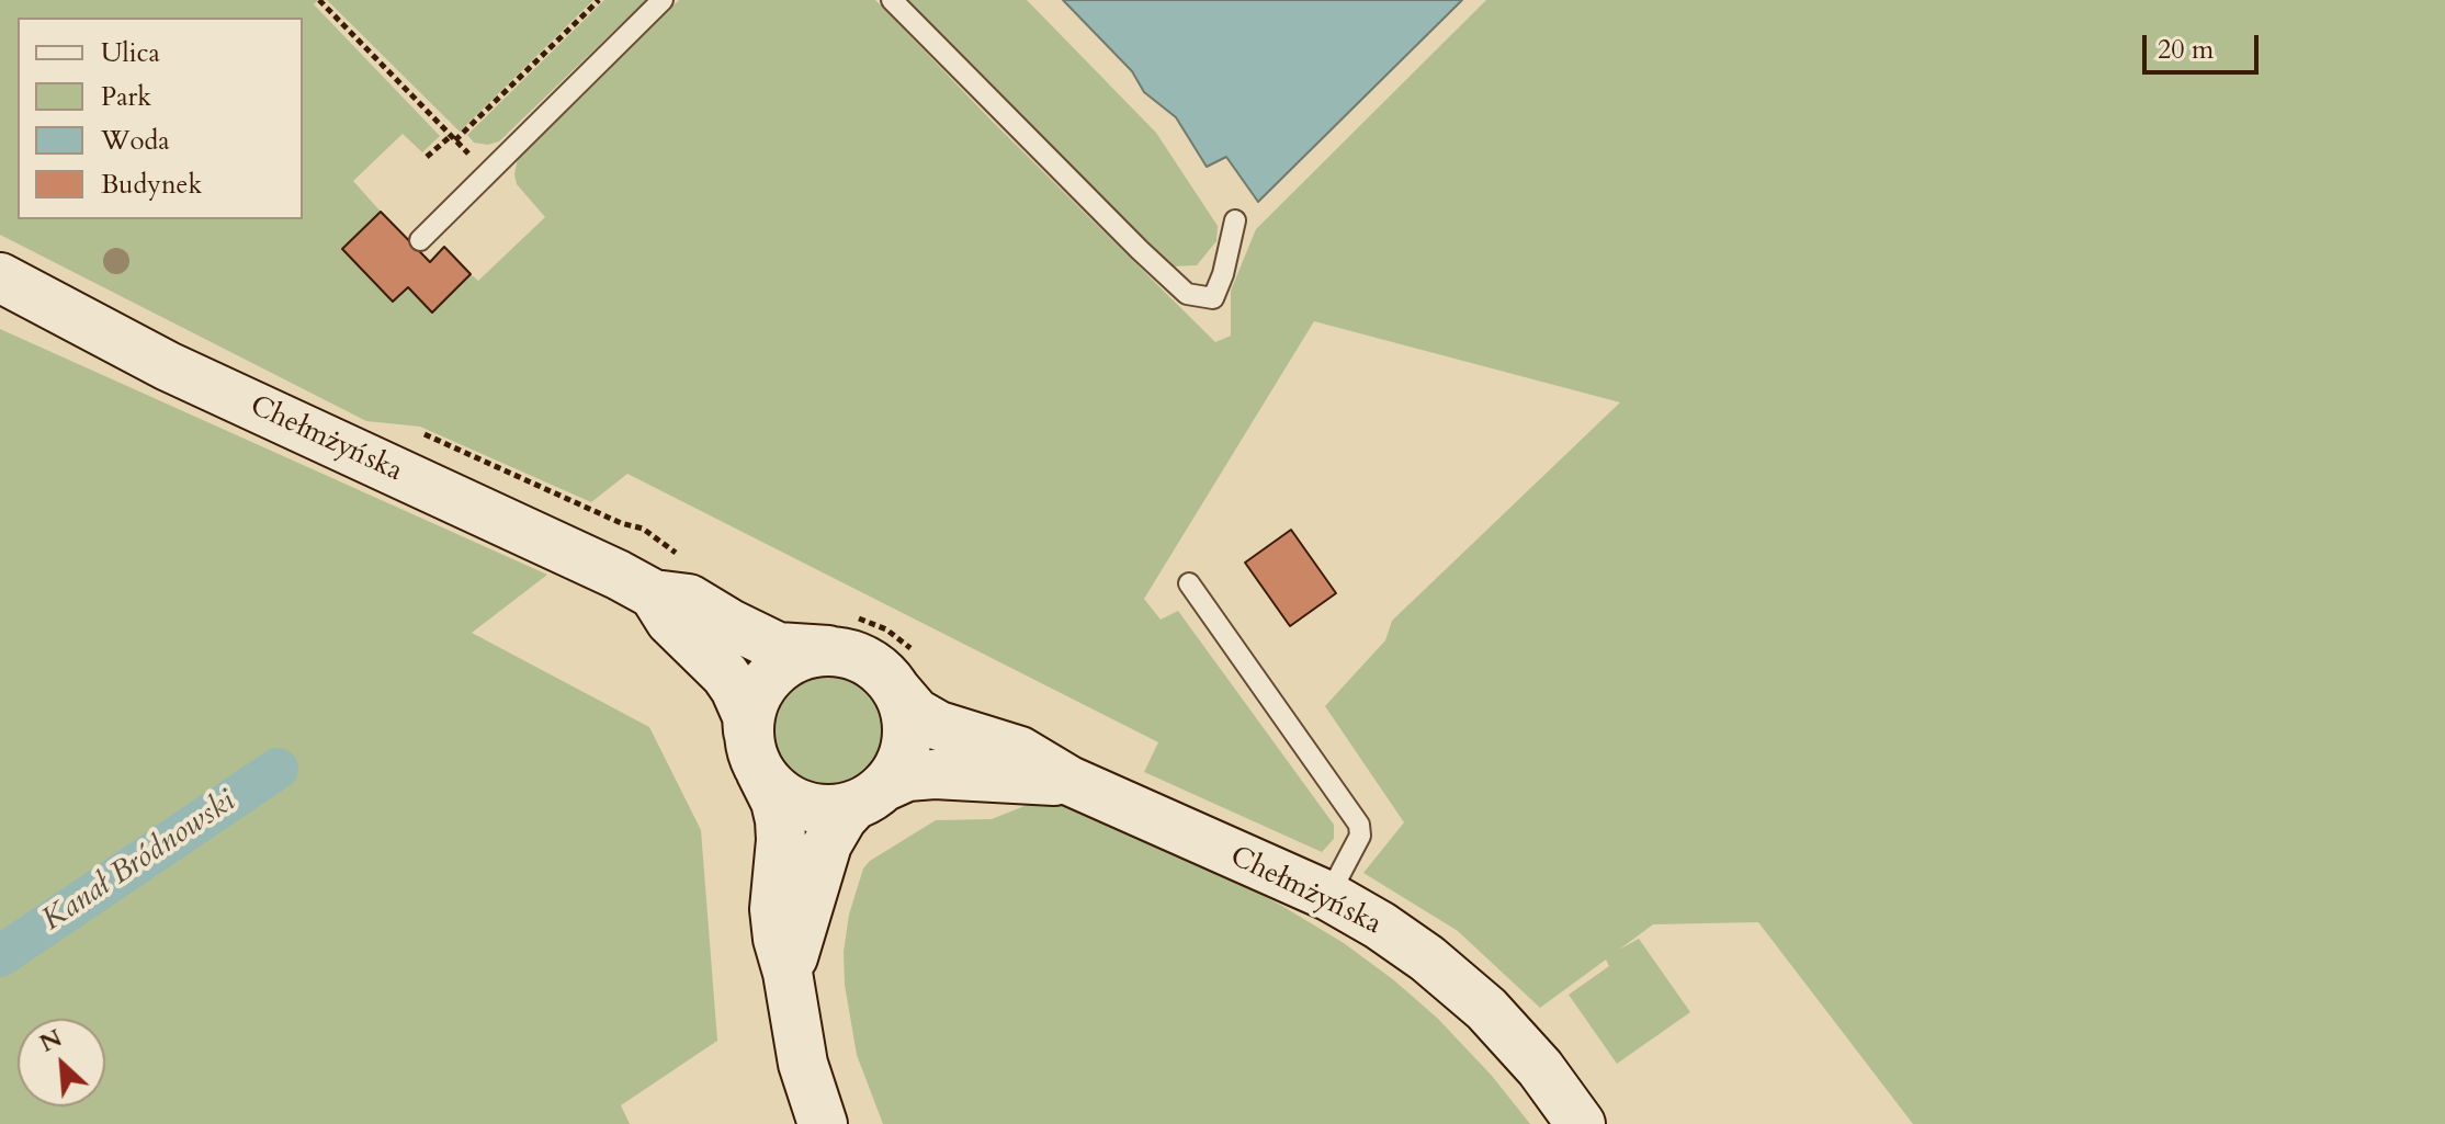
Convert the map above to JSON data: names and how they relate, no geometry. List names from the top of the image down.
{
  "streets": {
    "street": ["Chełmżyńska"]
  },
  "water": ["Kanał Bródnowski"],
  "legend": [
    "Ulica",
    "Park",
    "Woda",
    "Budynek"
  ],
  "scale_bar": "20 m",
  "north": "top left"
}
